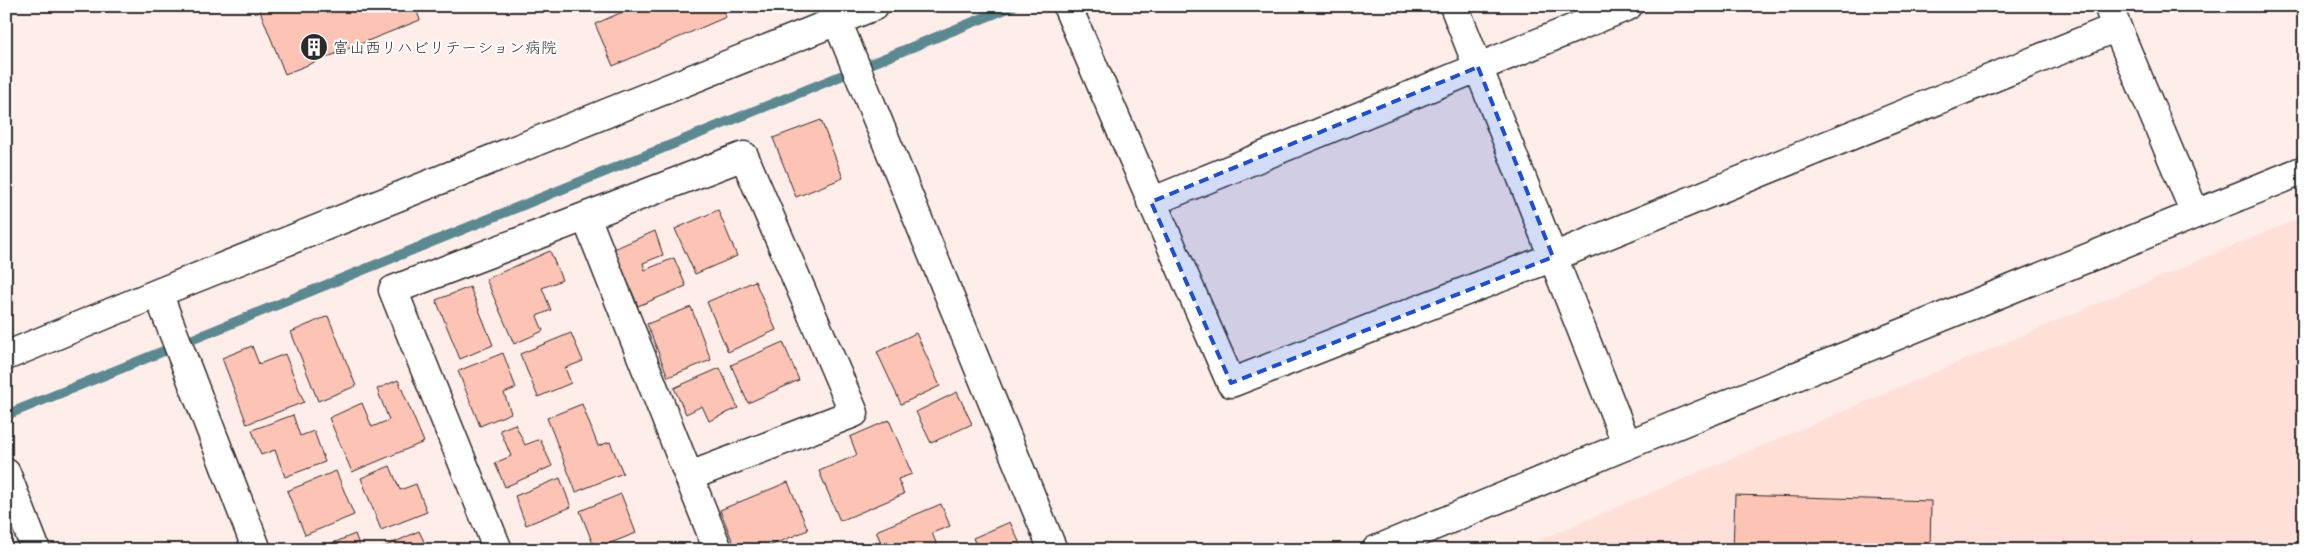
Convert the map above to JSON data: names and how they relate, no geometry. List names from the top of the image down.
{
  "places": {
    "building": ["富山西リハビリテーション病院"]
  }
}
